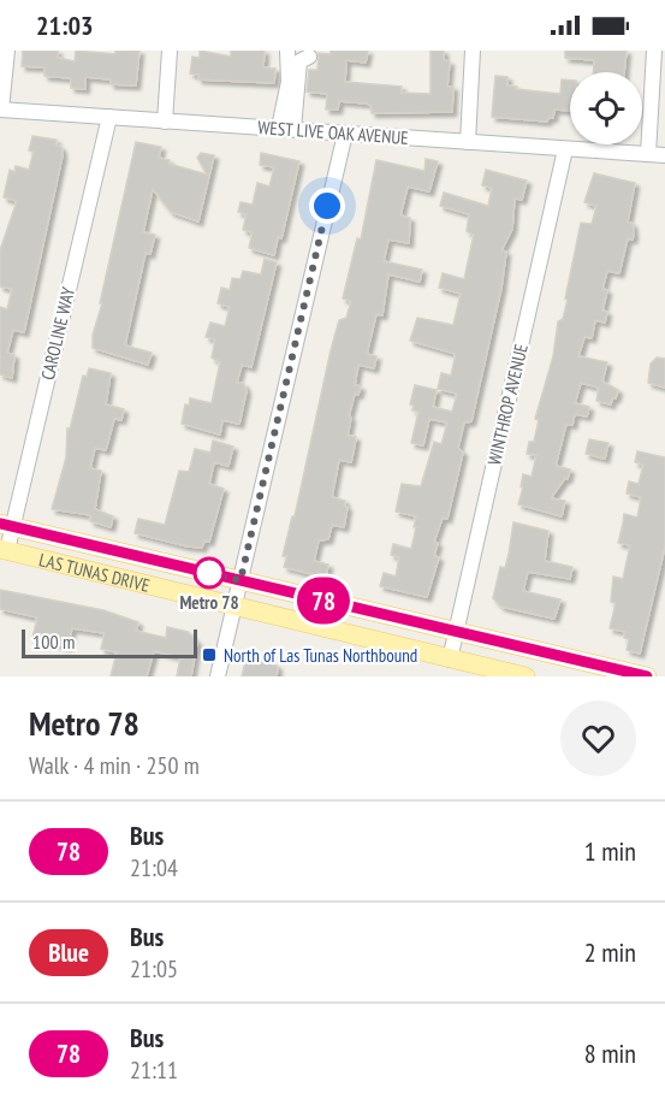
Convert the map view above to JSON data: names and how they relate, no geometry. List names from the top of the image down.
{
  "streets": {
    "main road": ["LAS TUNAS DRIVE"],
    "street": ["WEST LIVE OAK AVENUE", "CAROLINE WAY", "WINTHROP AVENUE"]
  },
  "crossings": [
    ["WEST LIVE OAK AVENUE", "CAROLINE WAY"],
    ["WEST LIVE OAK AVENUE", "WINTHROP AVENUE"],
    ["CAROLINE WAY", "LAS TUNAS DRIVE"],
    ["WINTHROP AVENUE", "LAS TUNAS DRIVE"]
  ],
  "places": {
    "other": ["Metro 78"],
    "transit": ["North of Las Tunas Northbound"]
  },
  "lines": ["bus line 78"],
  "scale_bar": "100 m",
  "page": {
    "status": "21:03",
    "on_map": "78",
    "scale": "100 m",
    "heading": ["Metro 78", "Walk · 4 min · 250 m"],
    "list": [
      {
        "mark": "78",
        "name": "Bus",
        "note": "21:04",
        "value": "1 min"
      },
      {
        "mark": "Blue",
        "name": "Bus",
        "note": "21:05",
        "value": "2 min"
      },
      {
        "mark": "78",
        "name": "Bus",
        "note": "21:11",
        "value": "8 min"
      }
    ]
  }
}
